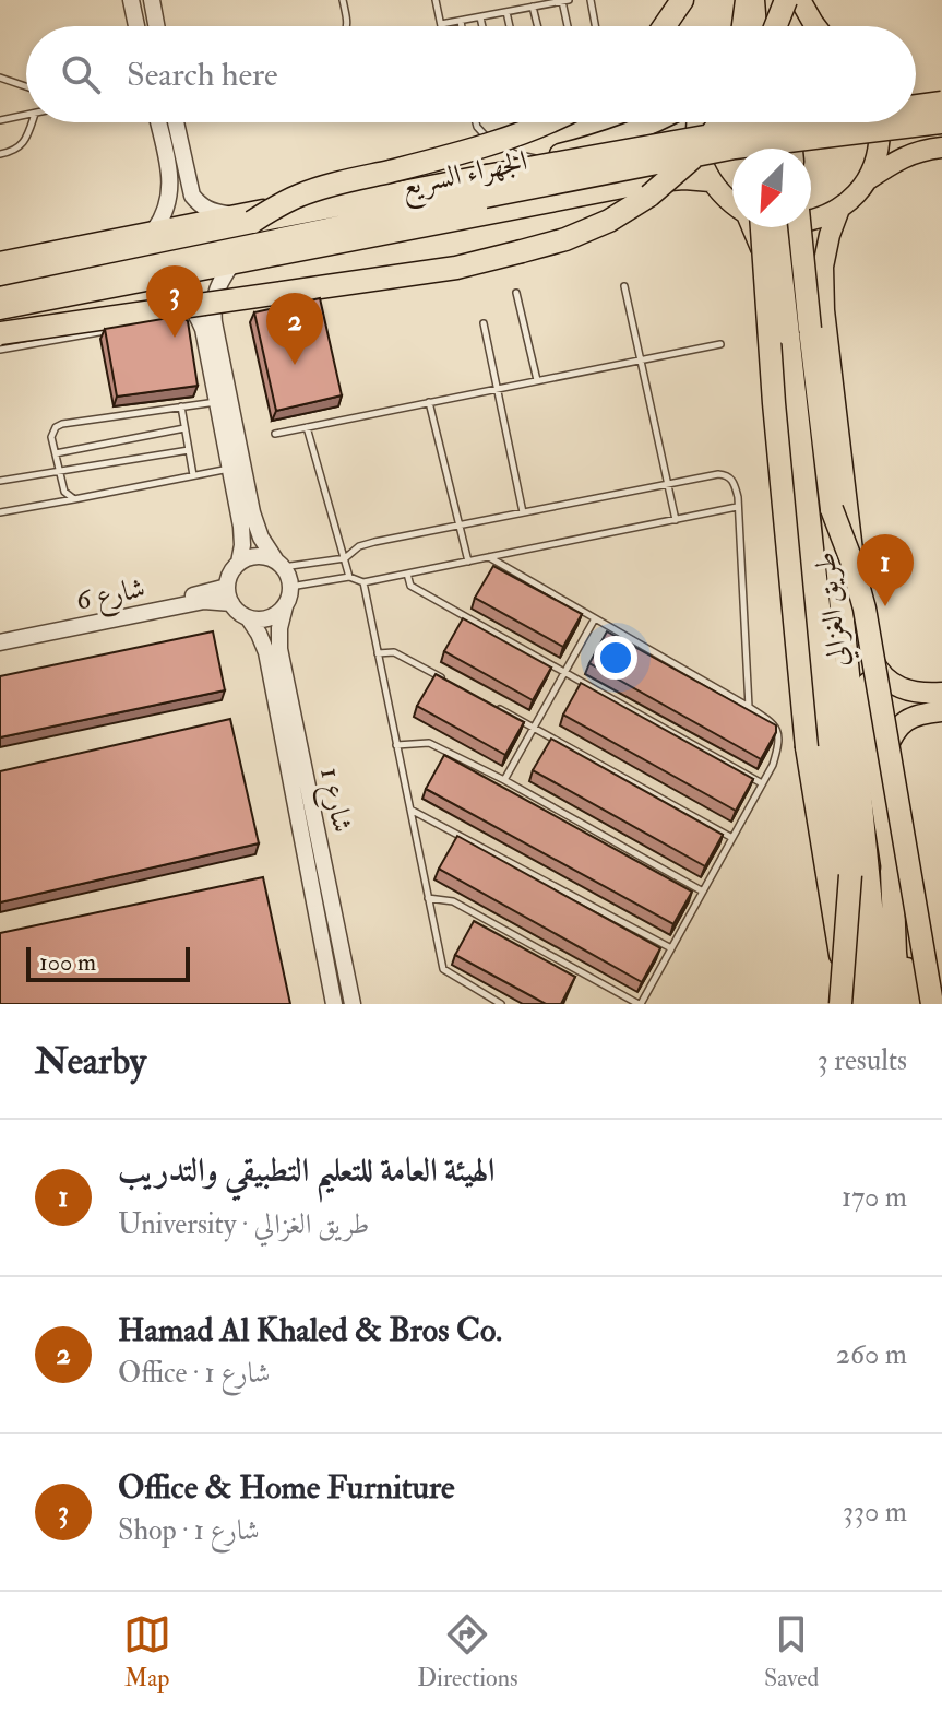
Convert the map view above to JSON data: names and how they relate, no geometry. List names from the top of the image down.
{
  "streets": {
    "highway": ["الجهراء السريع", "طريق الغزالي"],
    "street": ["شارع 6", "شارع 1"]
  },
  "crossings": [
    ["شارع 6", "شارع 1"]
  ],
  "scale_bar": "100 m",
  "north": "bottom left",
  "page": {
    "search": "Search here",
    "pins": ["3", "2", "1"],
    "scale": "100 m",
    "heading": ["Nearby", "3 results"],
    "list": [
      {
        "mark": "1",
        "name": "الهيئة العامة للتعليم التطبيقي والتدريب",
        "note": "University · طريق الغزالي",
        "value": "170 m"
      },
      {
        "mark": "2",
        "name": "Hamad Al Khaled & Bros Co.",
        "note": "Office · شارع 1",
        "value": "260 m"
      },
      {
        "mark": "3",
        "name": "Office & Home Furniture",
        "note": "Shop · شارع 1",
        "value": "330 m"
      }
    ],
    "nav": ["Map", "Directions", "Saved"]
  }
}
